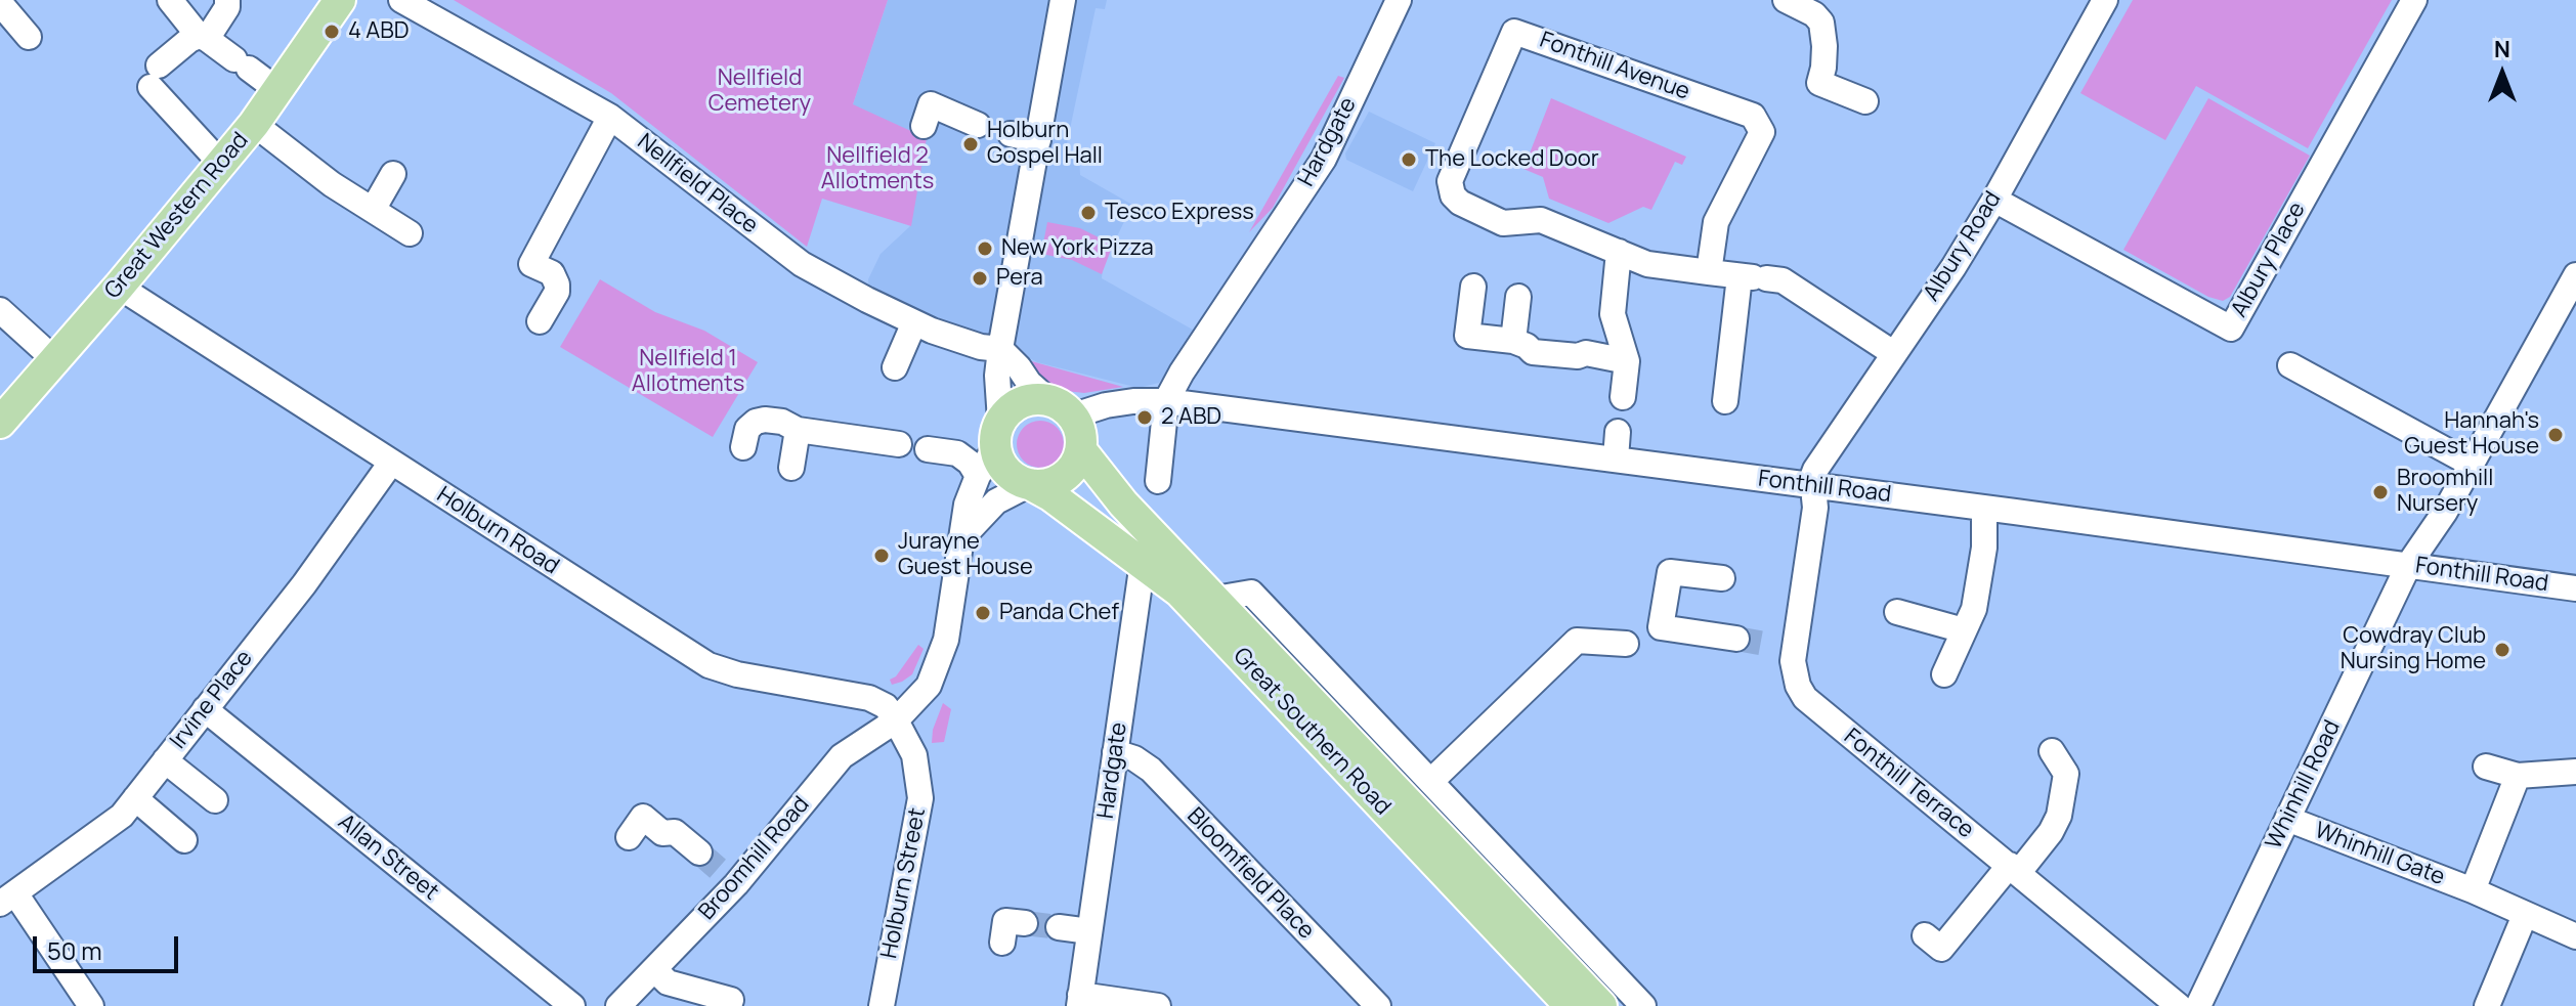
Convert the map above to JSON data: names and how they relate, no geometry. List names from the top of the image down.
{
  "streets": {
    "main road": ["Great Western Road", "Great Southern Road"],
    "street": [
      "Fonthill Avenue",
      "Hardgate",
      "Nellfield Place",
      "Albury Road",
      "Albury Place",
      "Fonthill Road",
      "Holburn Road",
      "Irvine Place",
      "Fonthill Terrace",
      "Whinhill Road",
      "Whinhill Gate",
      "Allan Street",
      "Broomhill Road",
      "Bloomfield Place",
      "Holburn Street"
    ]
  },
  "crossings": [
    ["Fonthill Avenue", "Albury Road"],
    ["Hardgate", "Fonthill Road"],
    ["Hardgate", "Great Southern Road"],
    ["Hardgate", "Bloomfield Place"],
    ["Great Western Road", "Holburn Road"],
    ["Albury Road", "Albury Place"],
    ["Albury Road", "Fonthill Road"],
    ["Albury Road", "Fonthill Terrace"],
    ["Fonthill Road", "Great Southern Road"],
    ["Fonthill Road", "Fonthill Terrace"],
    ["Fonthill Road", "Whinhill Road"],
    ["Holburn Road", "Irvine Place"],
    ["Holburn Road", "Broomhill Road"],
    ["Holburn Road", "Holburn Street"],
    ["Irvine Place", "Allan Street"],
    ["Whinhill Road", "Whinhill Gate"],
    ["Broomhill Road", "Holburn Street"]
  ],
  "parks": ["Nellfield Cemetery", "Nellfield 2 Allotments", "Nellfield 1 Allotments"],
  "places": [
    "4 ABD",
    "Holburn Gospel Hall",
    "The Locked Door",
    "Tesco Express",
    "New York Pizza",
    "Pera",
    "2 ABD",
    "Hannah's Guest House",
    "Broomhill Nursery",
    "Jurayne Guest House",
    "Panda Chef",
    "Cowdray Club Nursing Home"
  ],
  "scale_bar": "50 m",
  "north": "top"
}
